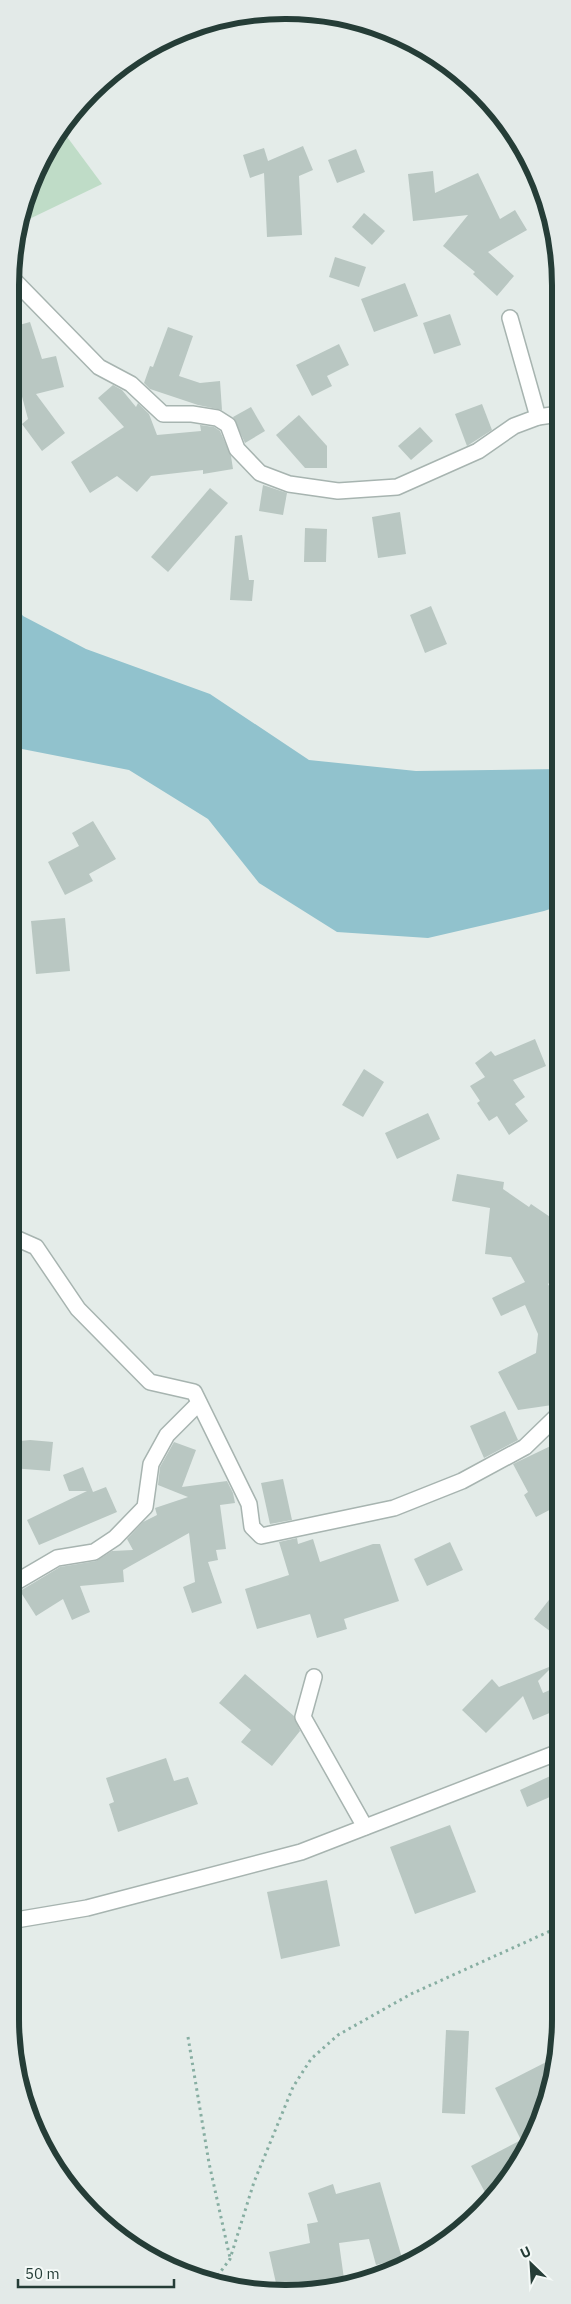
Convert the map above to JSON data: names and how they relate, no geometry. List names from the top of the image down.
{
  "scale_bar": "50 m",
  "north": "top left"
}
